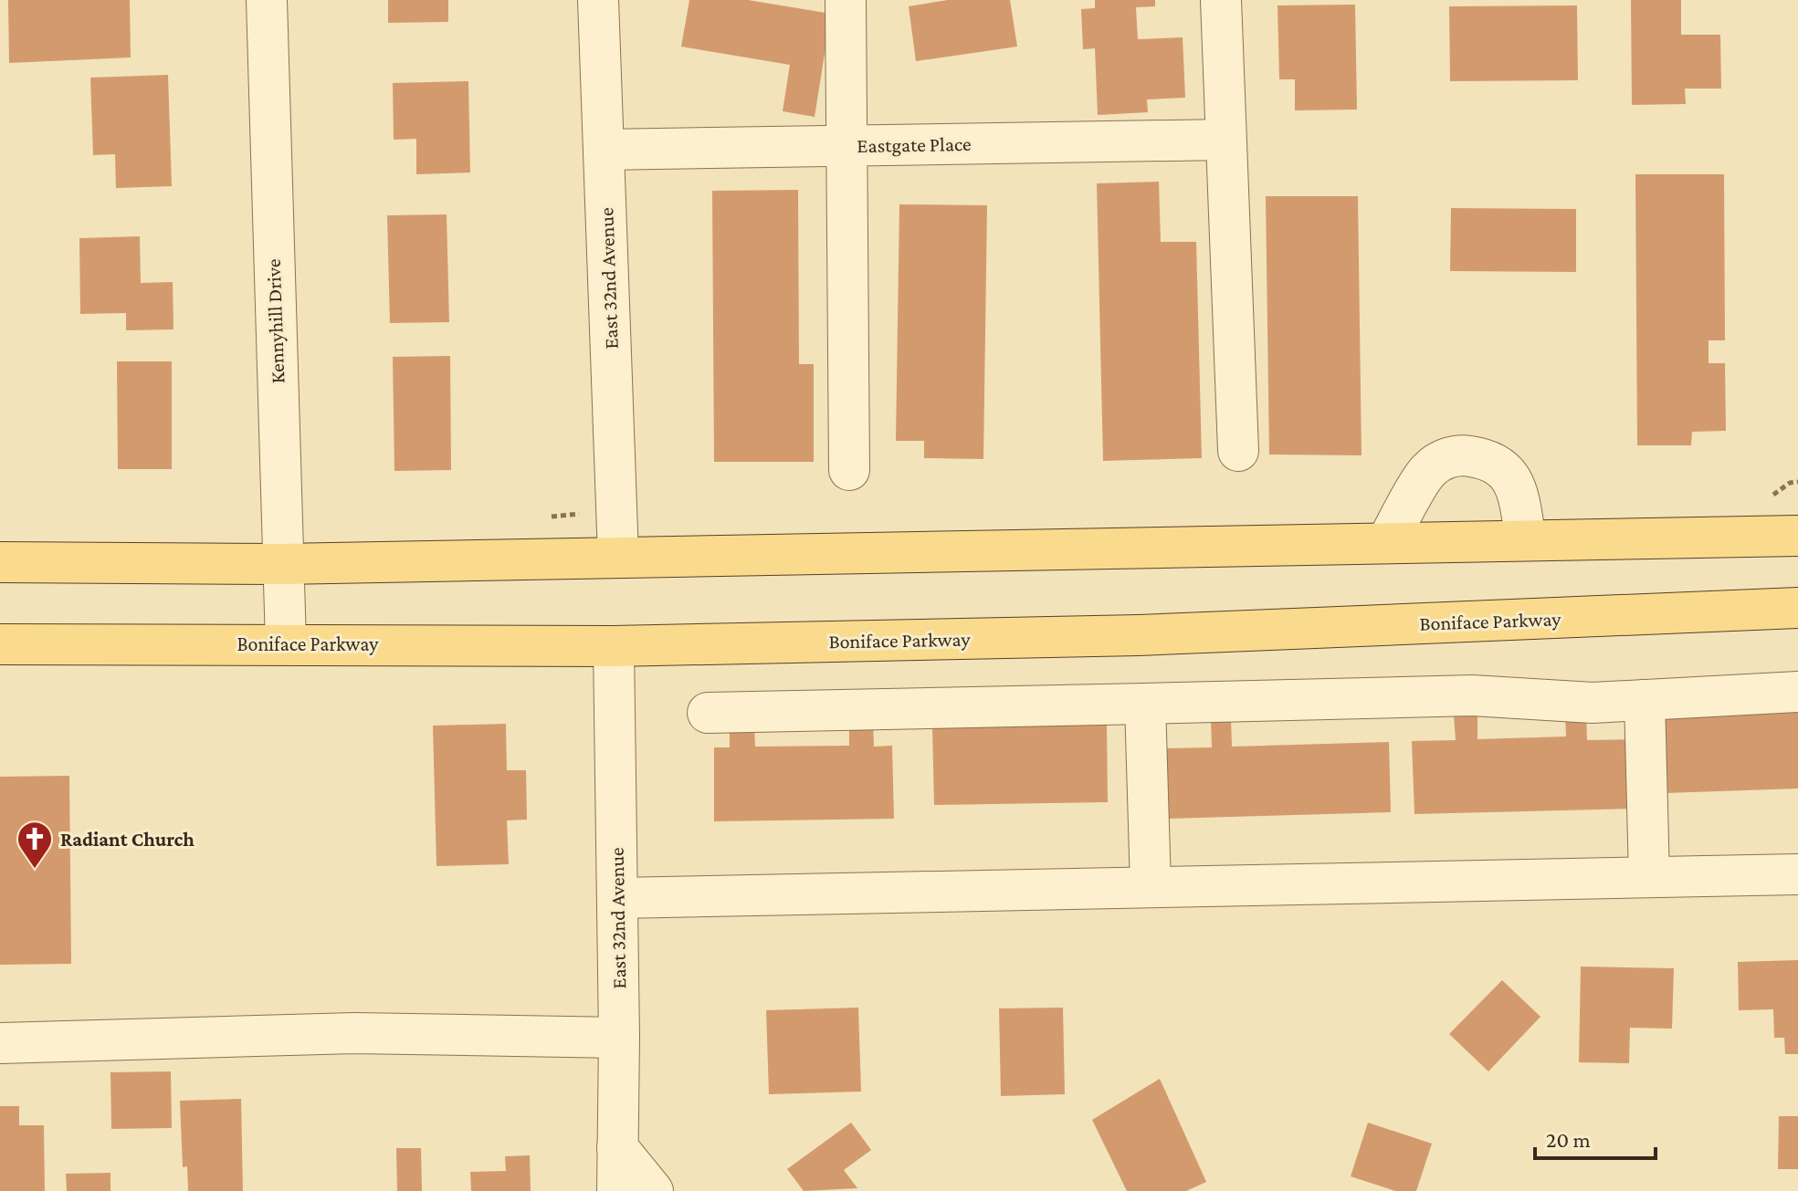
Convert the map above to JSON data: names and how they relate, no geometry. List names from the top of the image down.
{
  "streets": {
    "main road": ["Boniface Parkway"],
    "street": ["Eastgate Place", "East 32nd Avenue", "Kennyhill Drive"]
  },
  "crossings": [
    ["Eastgate Place", "East 32nd Avenue"],
    ["East 32nd Avenue", "Boniface Parkway"],
    ["Kennyhill Drive", "Boniface Parkway"]
  ],
  "places": {
    "church": ["Radiant Church"]
  },
  "scale_bar": "20 m"
}
